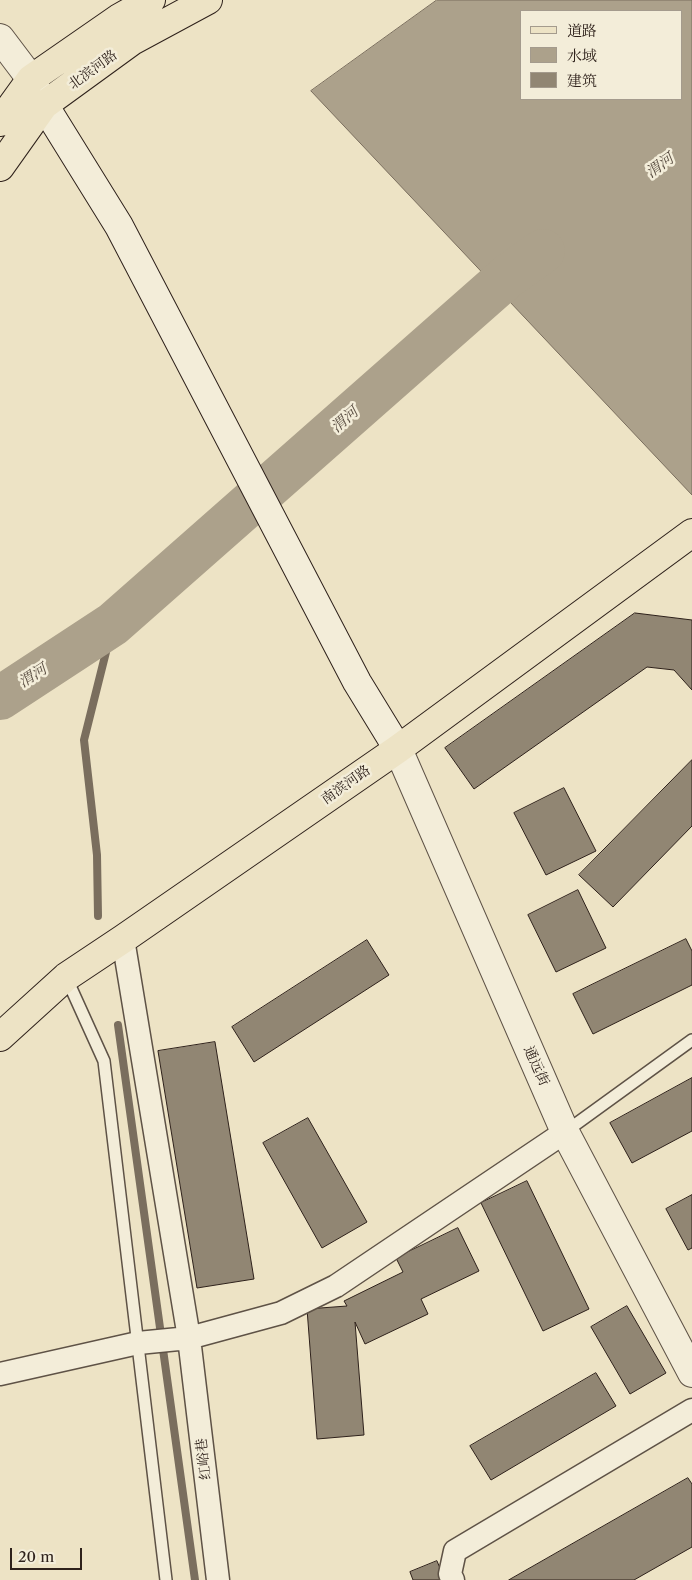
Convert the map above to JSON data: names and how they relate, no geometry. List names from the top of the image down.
{
  "streets": {
    "main road": ["北滨河路", "南滨河路"],
    "street": ["通远街", "红峪巷"]
  },
  "crossings": [
    ["北滨河路", "通远街"],
    ["南滨河路", "通远街"],
    ["南滨河路", "红峪巷"]
  ],
  "water": ["渭河"],
  "legend": ["道路", "水域", "建筑"],
  "scale_bar": "20 m"
}
